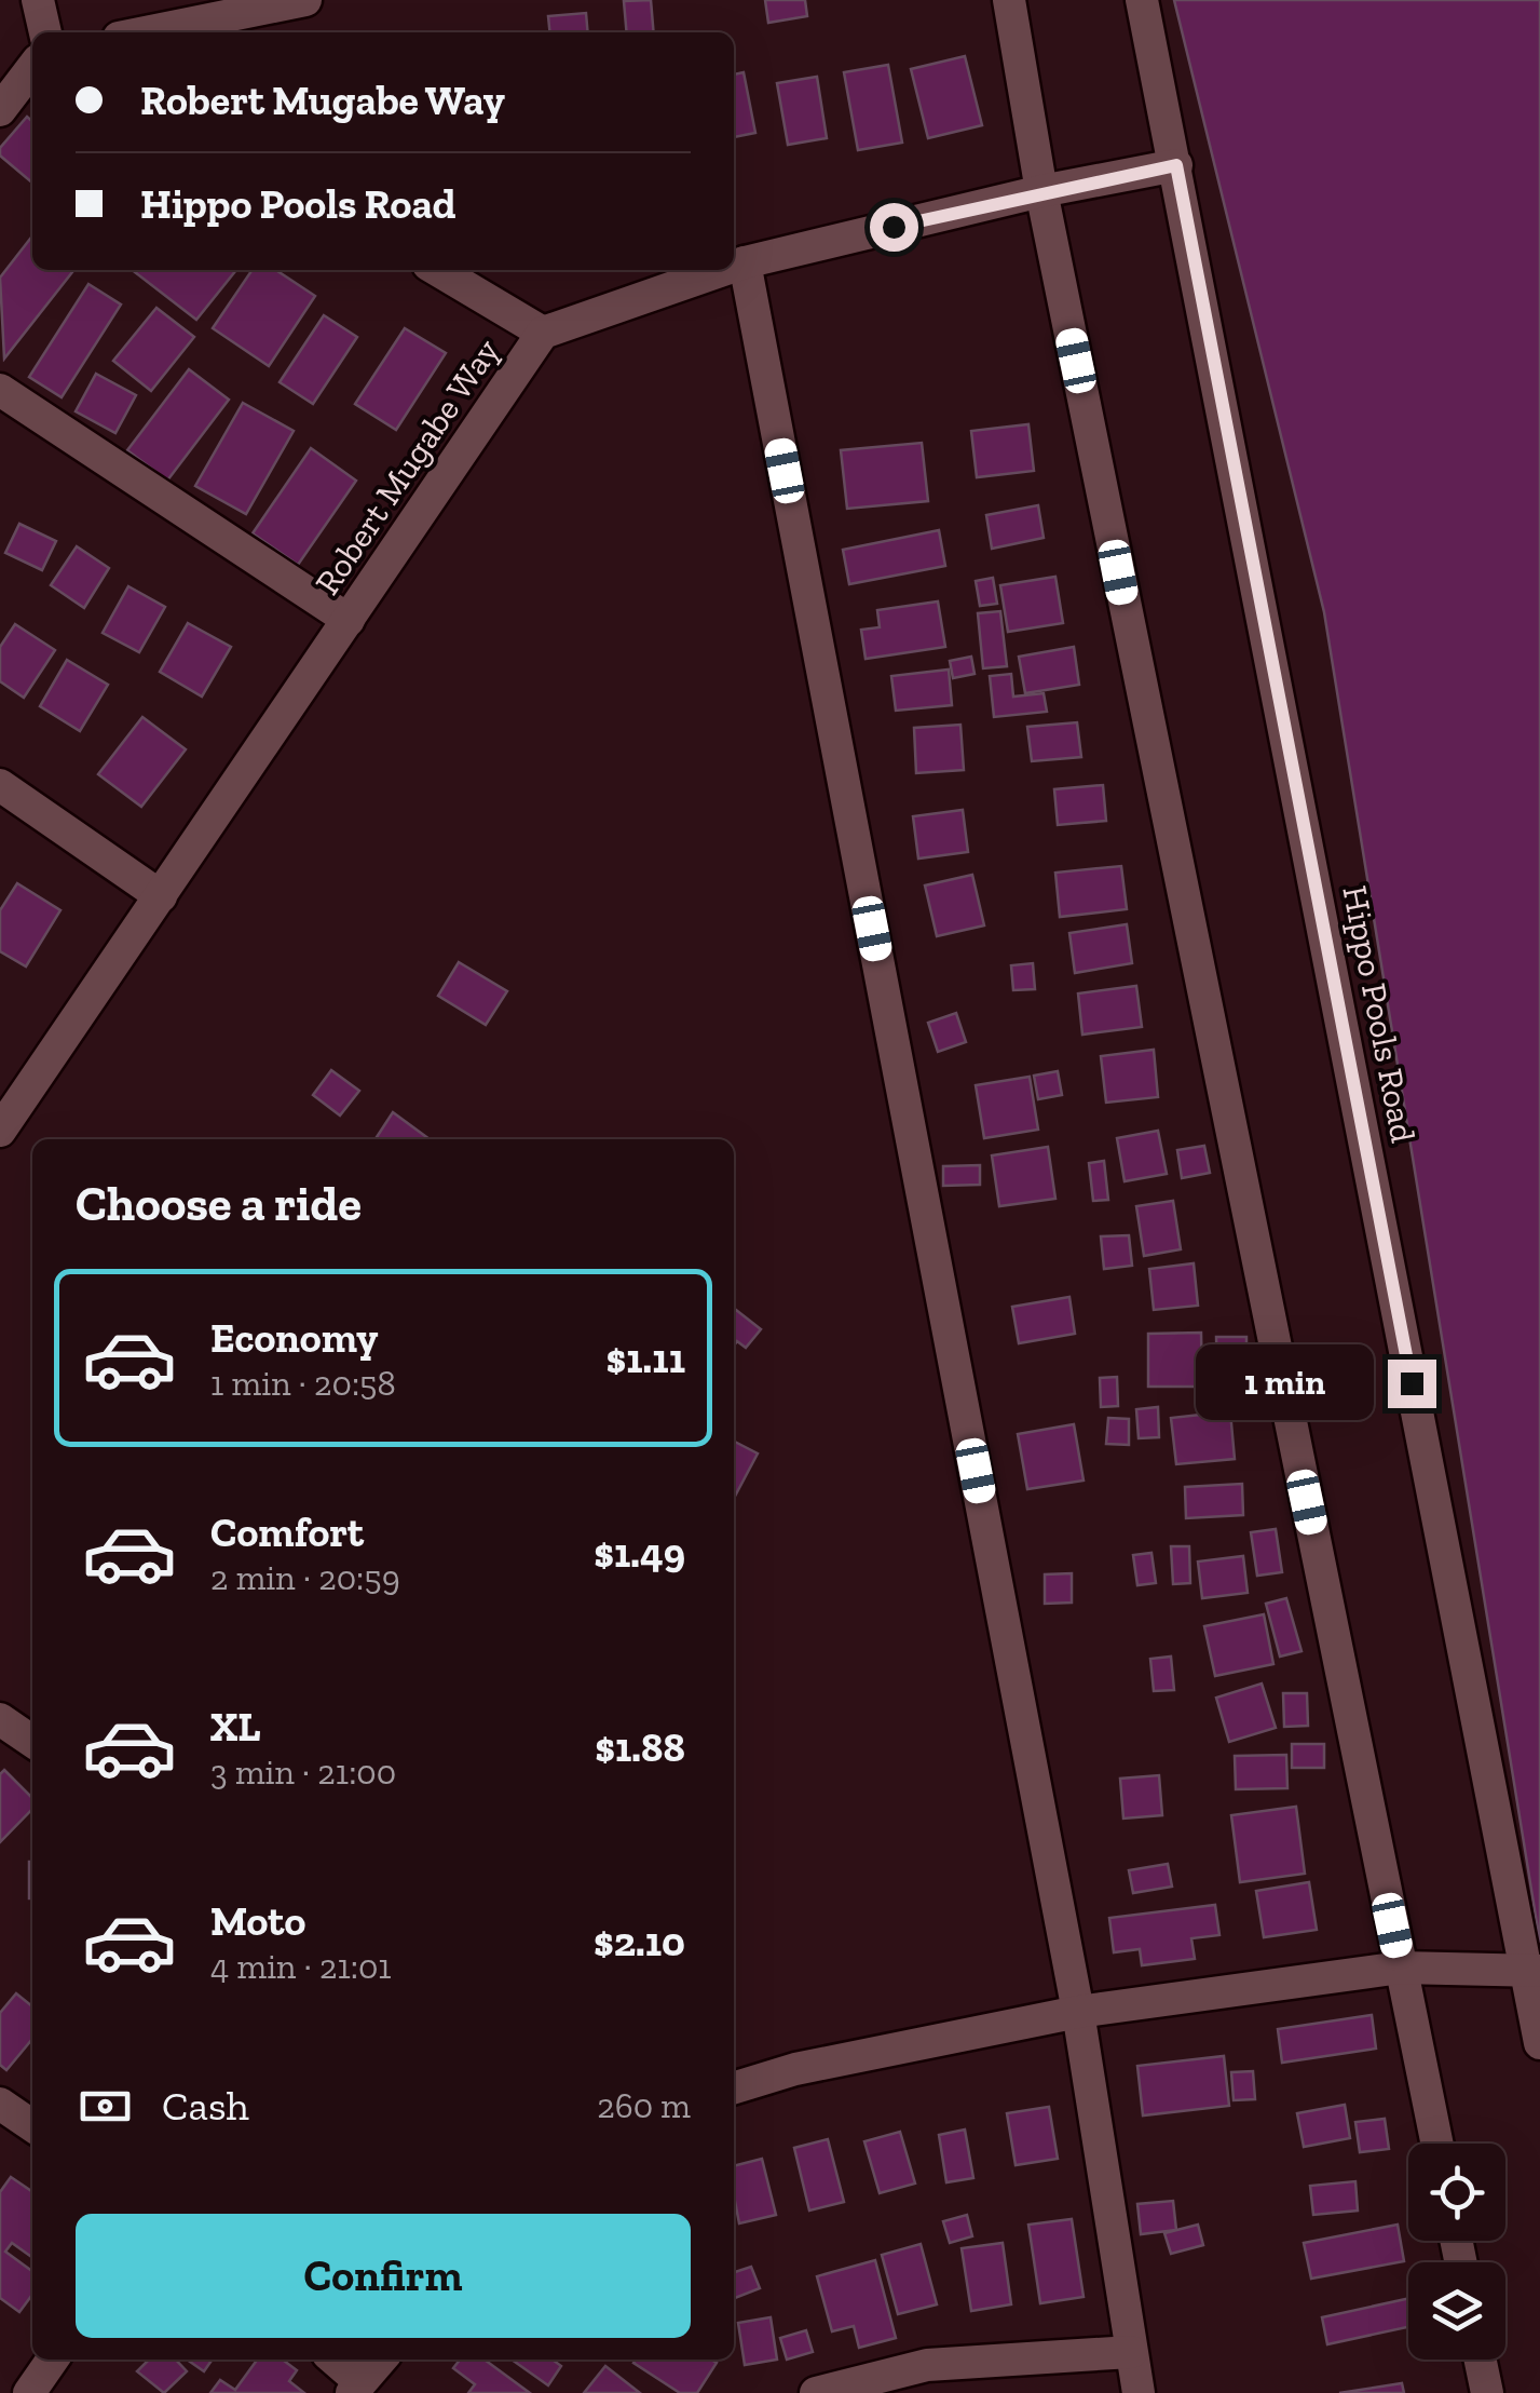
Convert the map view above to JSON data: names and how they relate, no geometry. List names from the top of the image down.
{
  "streets": {
    "street": ["Robert Mugabe Way", "Hippo Pools Road"]
  },
  "crossings": [
    ["Robert Mugabe Way", "Hippo Pools Road"]
  ],
  "page": {
    "banner": ["Robert Mugabe Way", "Hippo Pools Road"],
    "heading": "Choose a ride",
    "list": [
      {
        "name": "Economy",
        "note": "1 min · 20:58",
        "value": "$1.11"
      },
      {
        "name": "Comfort",
        "note": "2 min · 20:59",
        "value": "$1.49"
      },
      {
        "name": "XL",
        "note": "3 min · 21:00",
        "value": "$1.88"
      },
      {
        "name": "Moto",
        "note": "4 min · 21:01",
        "value": "$2.10"
      }
    ],
    "bubble": "1 min",
    "pay": ["Cash", "260 m"],
    "buttons": "Confirm"
  }
}
